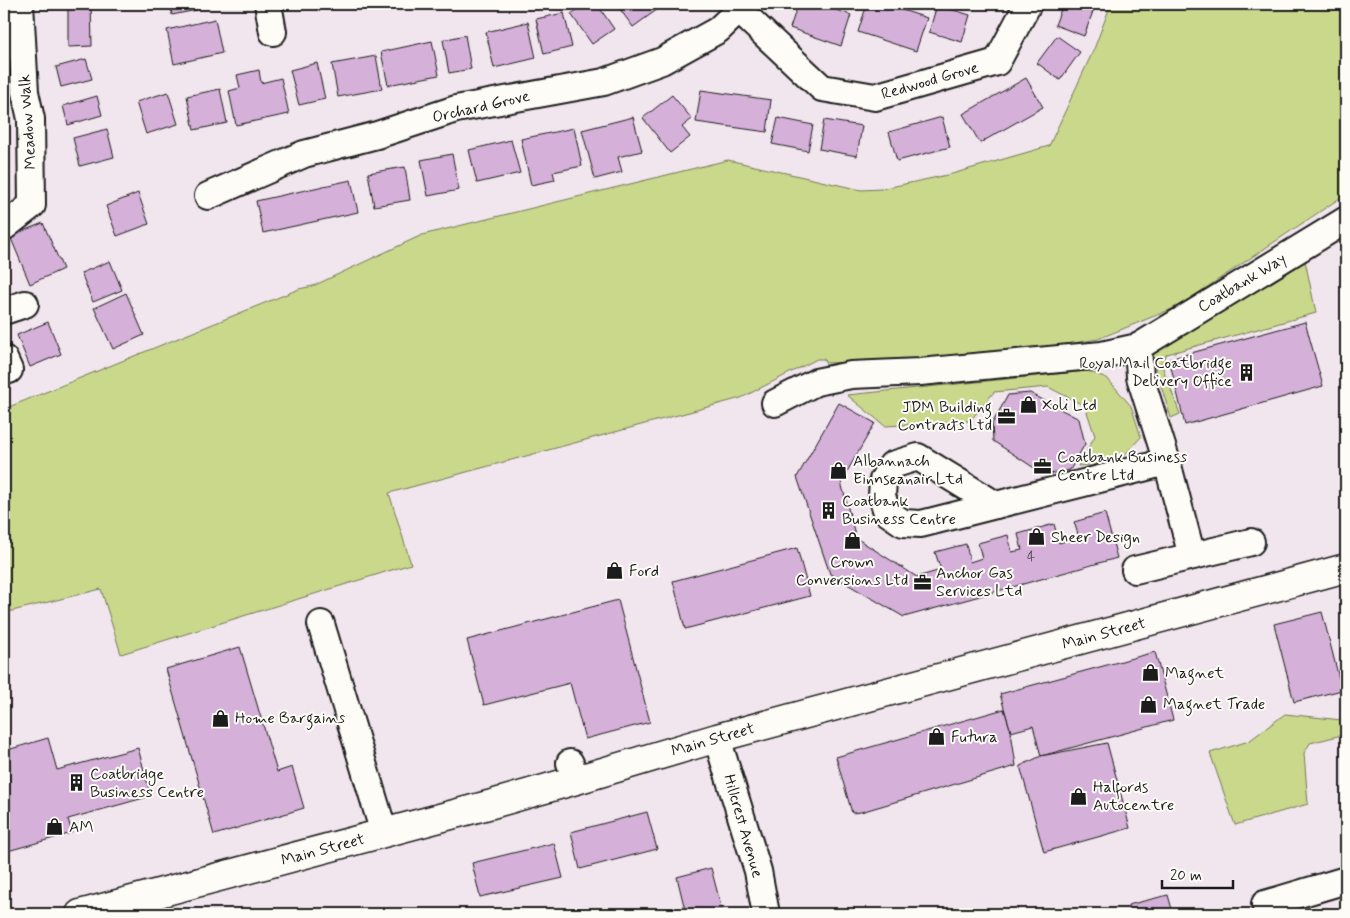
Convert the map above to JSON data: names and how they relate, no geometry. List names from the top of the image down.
{
  "streets": {
    "main road": ["Main Street"],
    "street": [
      "Redwood Grove",
      "Orchard Grove",
      "Meadow Walk",
      "Coatbank Way",
      "Hillcrest Avenue"
    ]
  },
  "crossings": [
    ["Redwood Grove", "Orchard Grove"],
    ["Main Street", "Hillcrest Avenue"]
  ],
  "places": {
    "building": ["Royal Mail Coatbridge Delivery Office", "Coatbank Business Centre", "Coatbridge Business Centre"],
    "shop": [
      "Xoli Ltd",
      "Albannach Einnseanair Ltd",
      "Sheer Design",
      "Crown Conversions Ltd",
      "Ford",
      "Magnet",
      "Magnet Trade",
      "Home Bargains",
      "Futura",
      "Halfords Autocentre",
      "AM"
    ],
    "office": ["JDM Building Contracts Ltd", "Coatbank Business Centre Ltd", "Anchor Gas Services Ltd"]
  },
  "house_numbers": ["4"],
  "scale_bar": "20 m"
}
